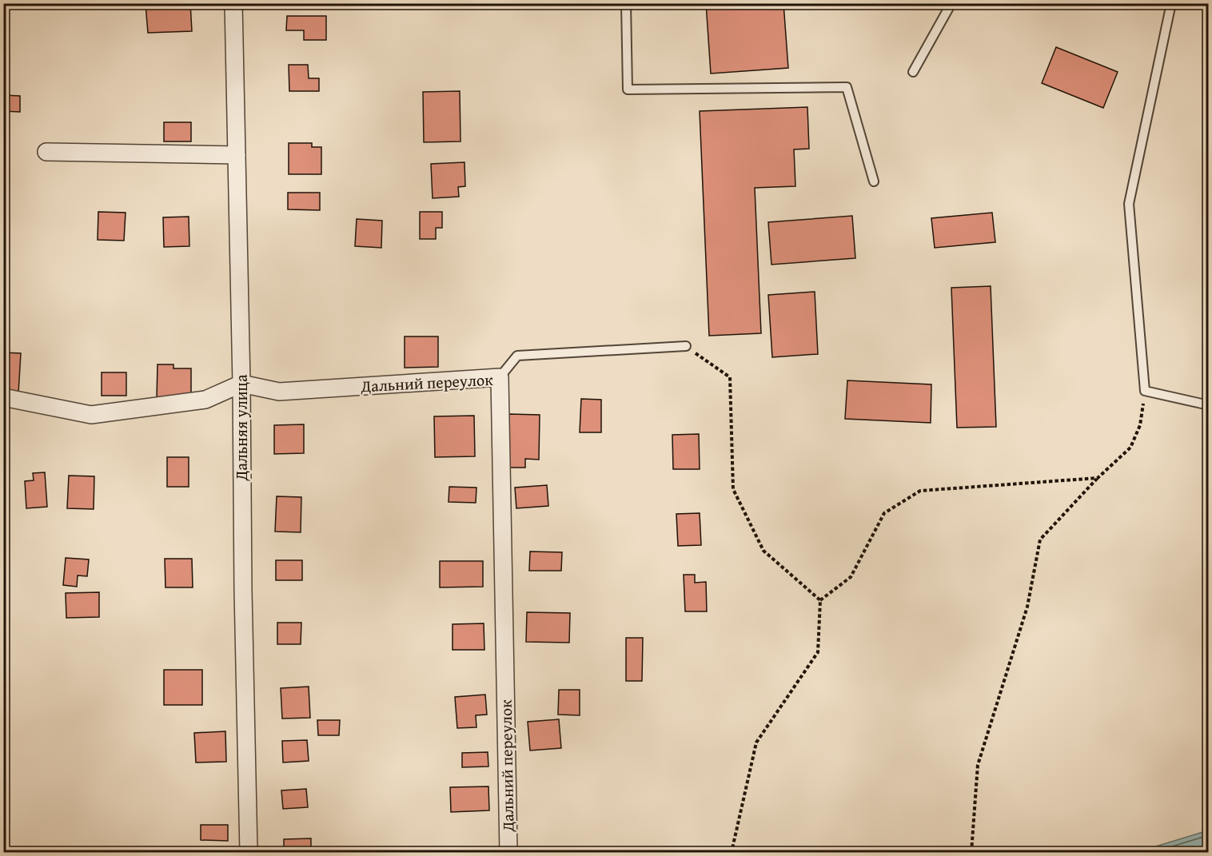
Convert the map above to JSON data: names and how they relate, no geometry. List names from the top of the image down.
{
  "streets": {
    "street": ["Дальний переулок", "Дальняя улица"]
  },
  "crossings": [
    ["Дальний переулок", "Дальняя улица"]
  ]
}
